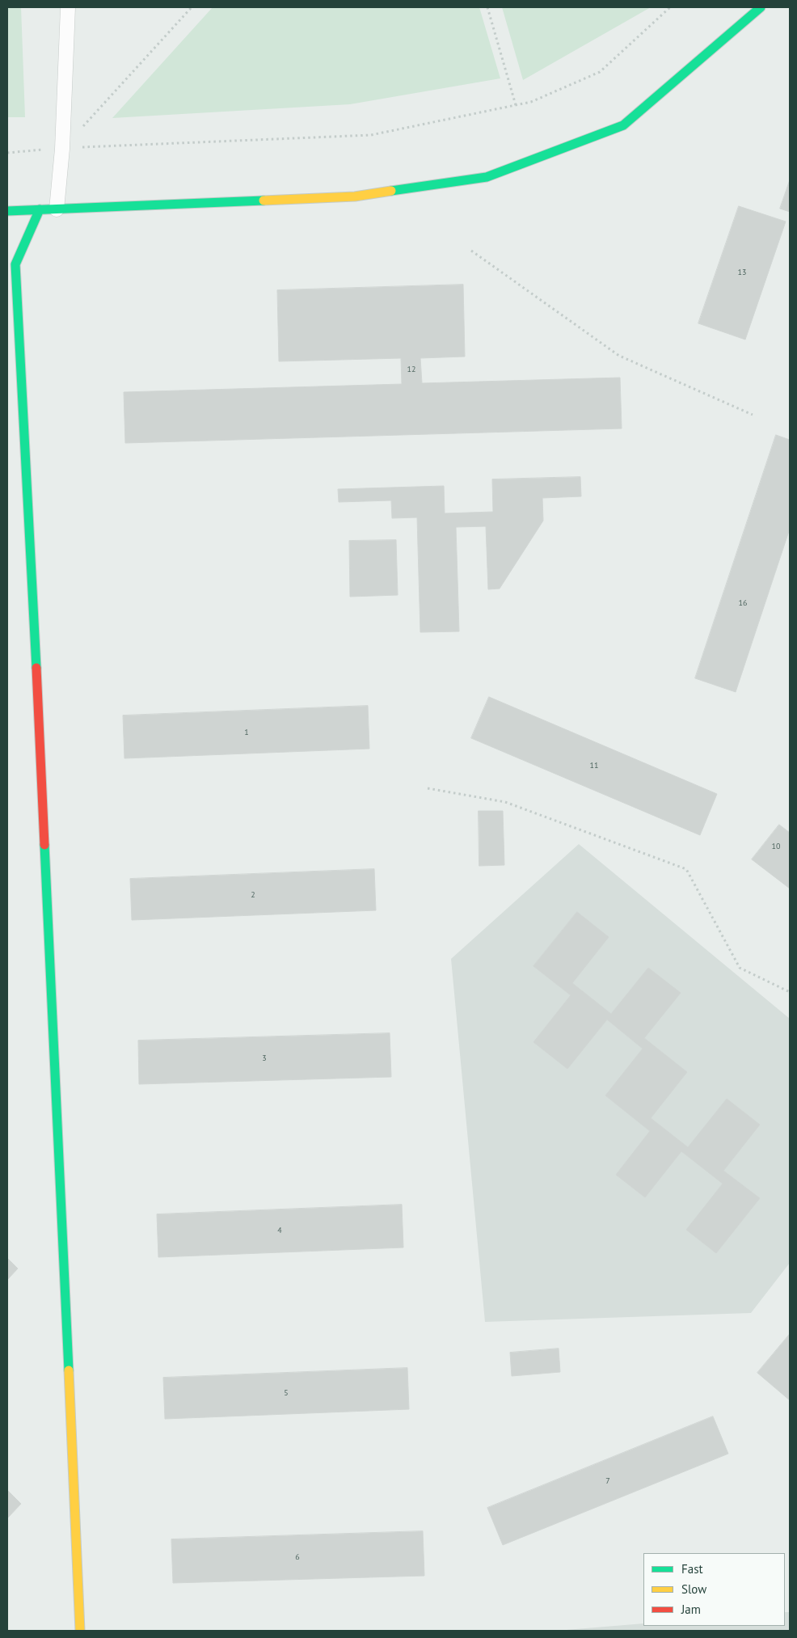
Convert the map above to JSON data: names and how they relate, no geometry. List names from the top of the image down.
{
  "house_numbers": [
    "13",
    "12",
    "16",
    "1",
    "11",
    "10",
    "2",
    "3",
    "4",
    "5",
    "7",
    "6"
  ],
  "legend": ["Fast", "Slow", "Jam"]
}
